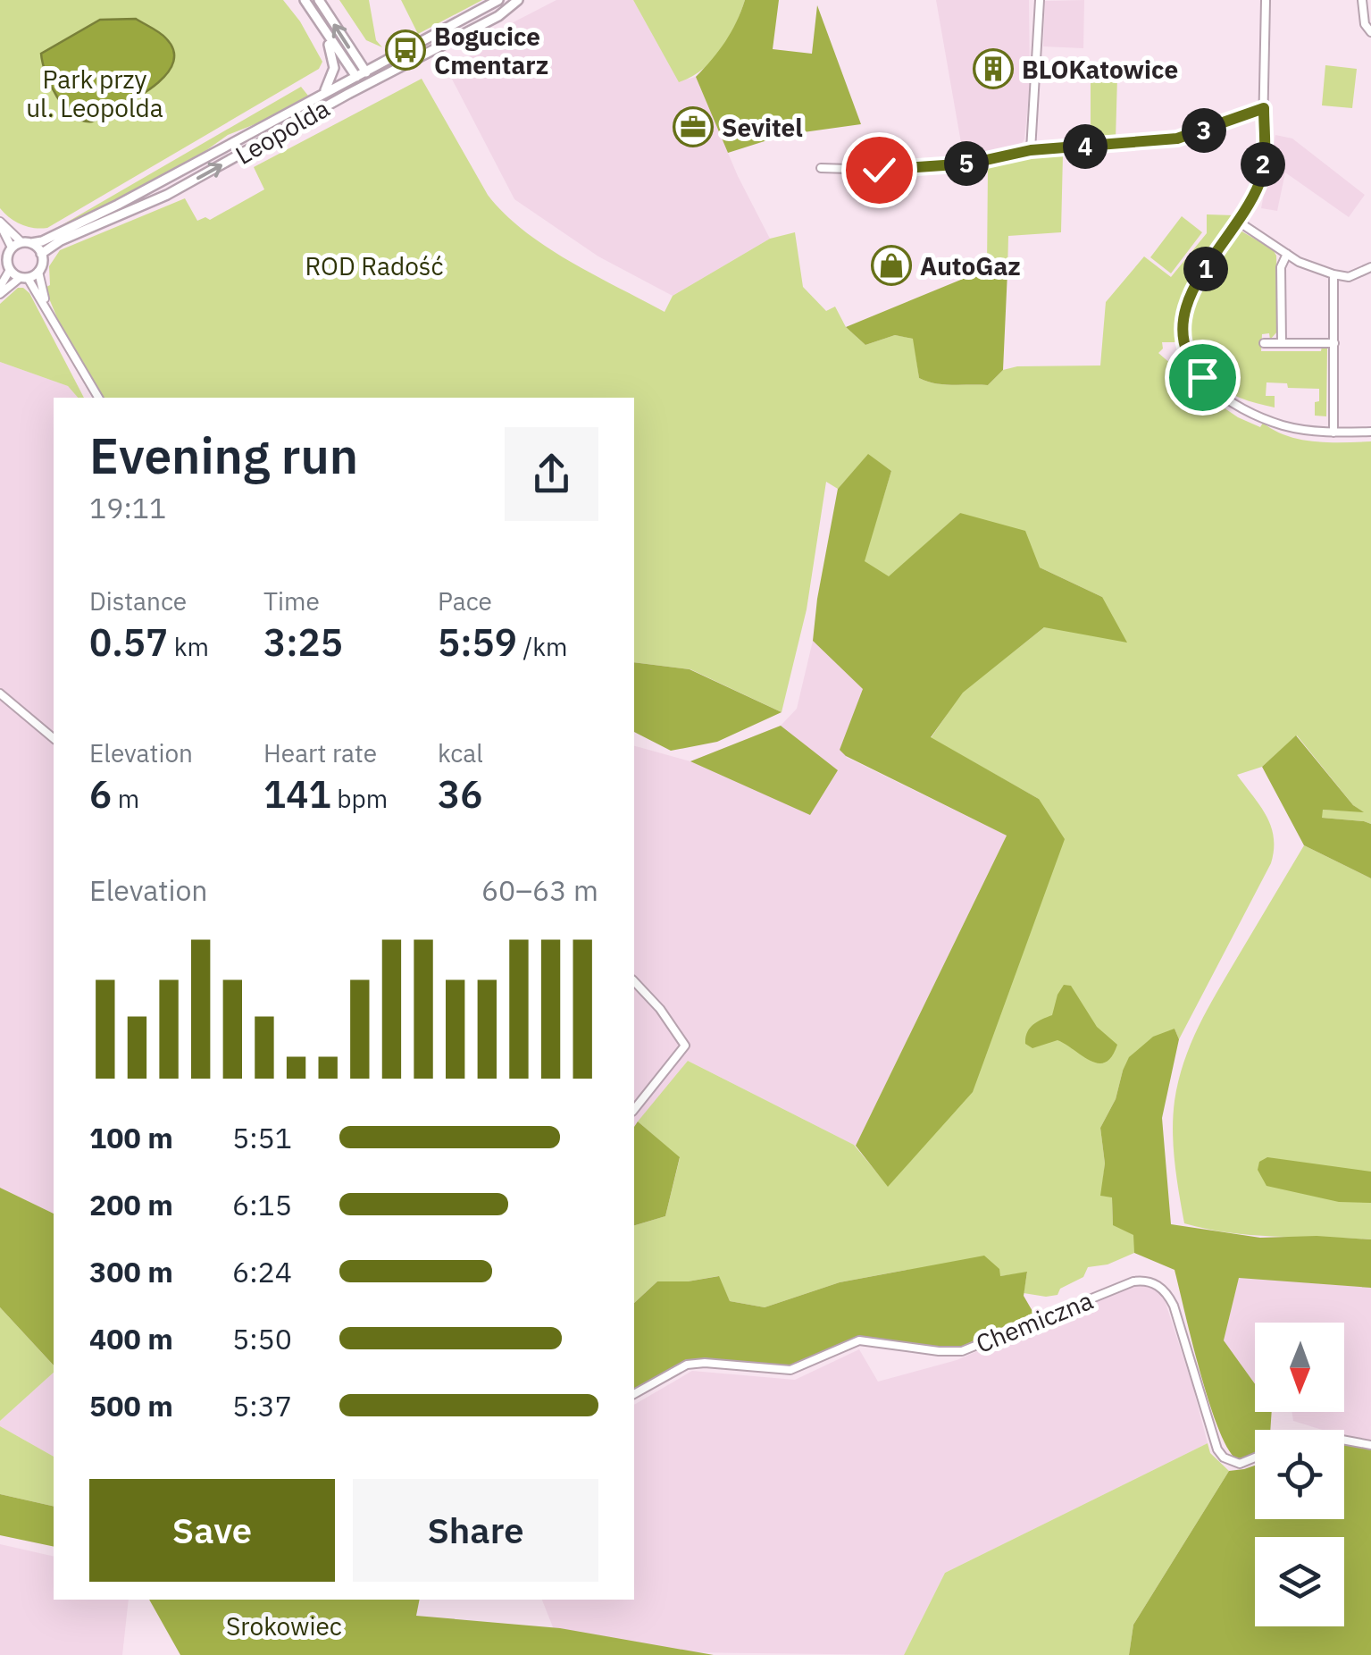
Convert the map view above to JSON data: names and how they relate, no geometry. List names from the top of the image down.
{
  "streets": {
    "street": ["Leopolda", "Chemiczna"]
  },
  "parks": ["Park przy ul. Leopolda", "ROD Radość", "Srokowiec"],
  "places": {
    "bus stop": ["Bogucice Cmentarz"],
    "building": ["BLOKatowice"],
    "office": ["Sevitel"],
    "shop": ["AutoGaz"]
  },
  "north": "bottom",
  "page": {
    "pins": [
      "3",
      "4",
      "5",
      "2",
      "1"
    ],
    "heading": ["Evening run", "19:11"],
    "stats": [
      ["Distance", "0.57 km"],
      ["Time", "3:25"],
      ["Pace", "5:59 /km"],
      ["Elevation", "6 m"],
      ["Heart rate", "141 bpm"],
      ["kcal", "36"]
    ],
    "chart": ["Elevation", "60–63 m"],
    "list": [
      {
        "name": "100 m",
        "note": "5:51"
      },
      {
        "name": "200 m",
        "note": "6:15"
      },
      {
        "name": "300 m",
        "note": "6:24"
      },
      {
        "name": "400 m",
        "note": "5:50"
      },
      {
        "name": "500 m",
        "note": "5:37"
      }
    ],
    "buttons": ["Save", "Share"]
  }
}
